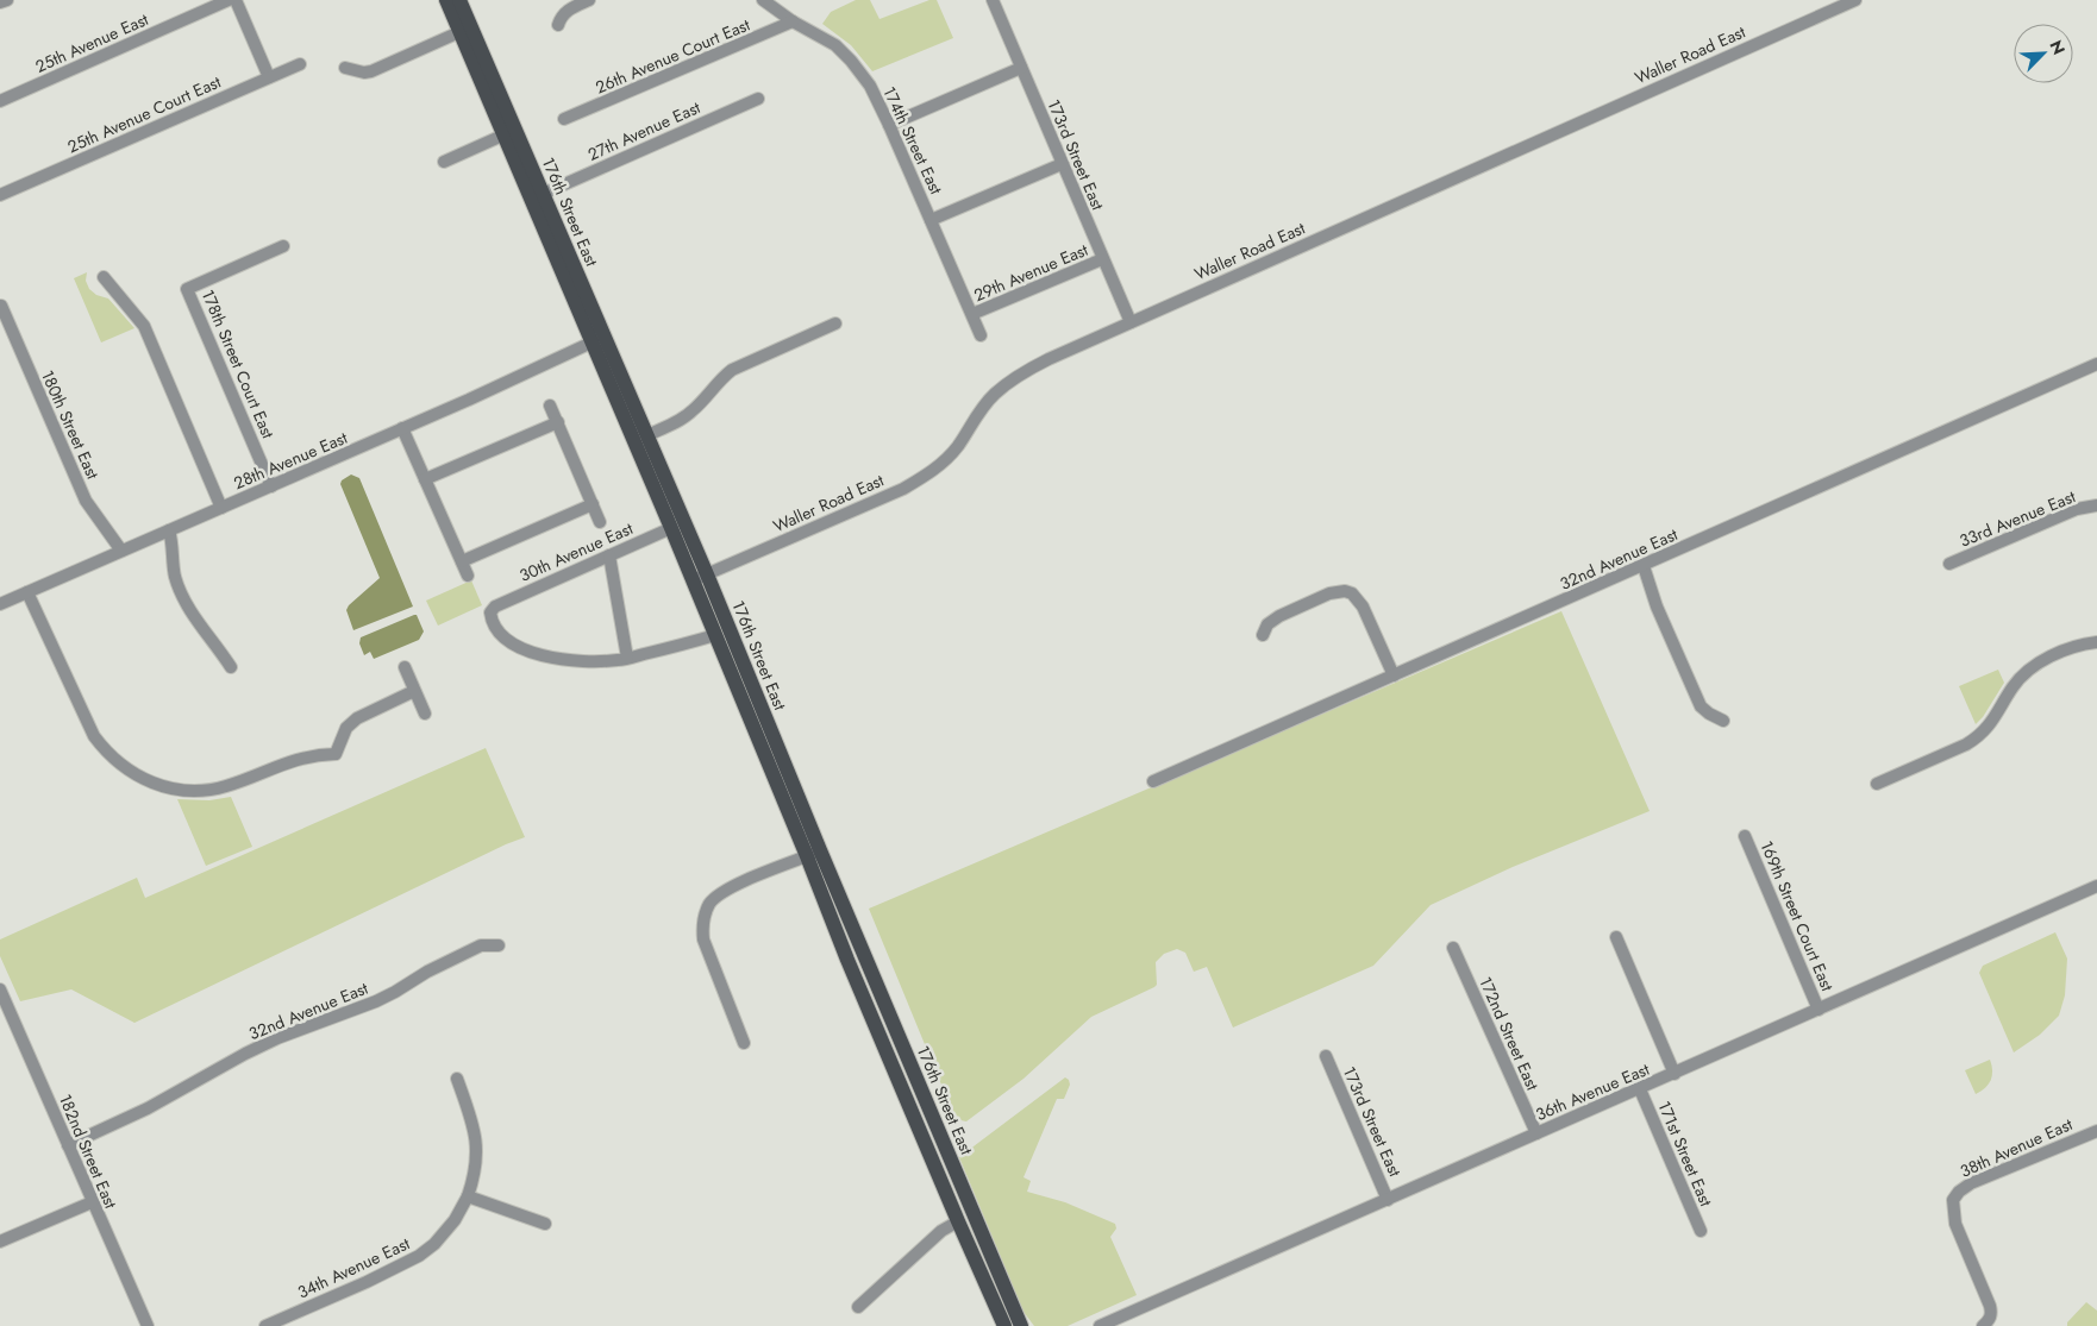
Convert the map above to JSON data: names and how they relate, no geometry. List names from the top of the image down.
{
  "streets": {
    "main road": ["176th Street East"],
    "street": [
      "25th Avenue East",
      "Waller Road East",
      "26th Avenue Court East",
      "25th Avenue Court East",
      "27th Avenue East",
      "174th Street East",
      "173rd Street East",
      "29th Avenue East",
      "178th Street Court East",
      "180th Street East",
      "28th Avenue East",
      "33rd Avenue East",
      "30th Avenue East",
      "32nd Avenue East",
      "169th Street Court East",
      "172nd Street East",
      "36th Avenue East",
      "38th Avenue East",
      "182nd Street East",
      "171st Street East",
      "34th Avenue East"
    ]
  },
  "crossings": [
    ["Waller Road East", "173rd Street East"],
    ["Waller Road East", "176th Street East"],
    ["26th Avenue Court East", "174th Street East"],
    ["27th Avenue East", "176th Street East"],
    ["174th Street East", "29th Avenue East"],
    ["173rd Street East", "29th Avenue East"],
    ["173rd Street East", "36th Avenue East"],
    ["176th Street East", "28th Avenue East"],
    ["176th Street East", "30th Avenue East"],
    ["178th Street Court East", "28th Avenue East"],
    ["180th Street East", "28th Avenue East"],
    ["32nd Avenue East", "182nd Street East"],
    ["169th Street Court East", "36th Avenue East"],
    ["172nd Street East", "36th Avenue East"],
    ["36th Avenue East", "171st Street East"]
  ],
  "north": "top right"
}
